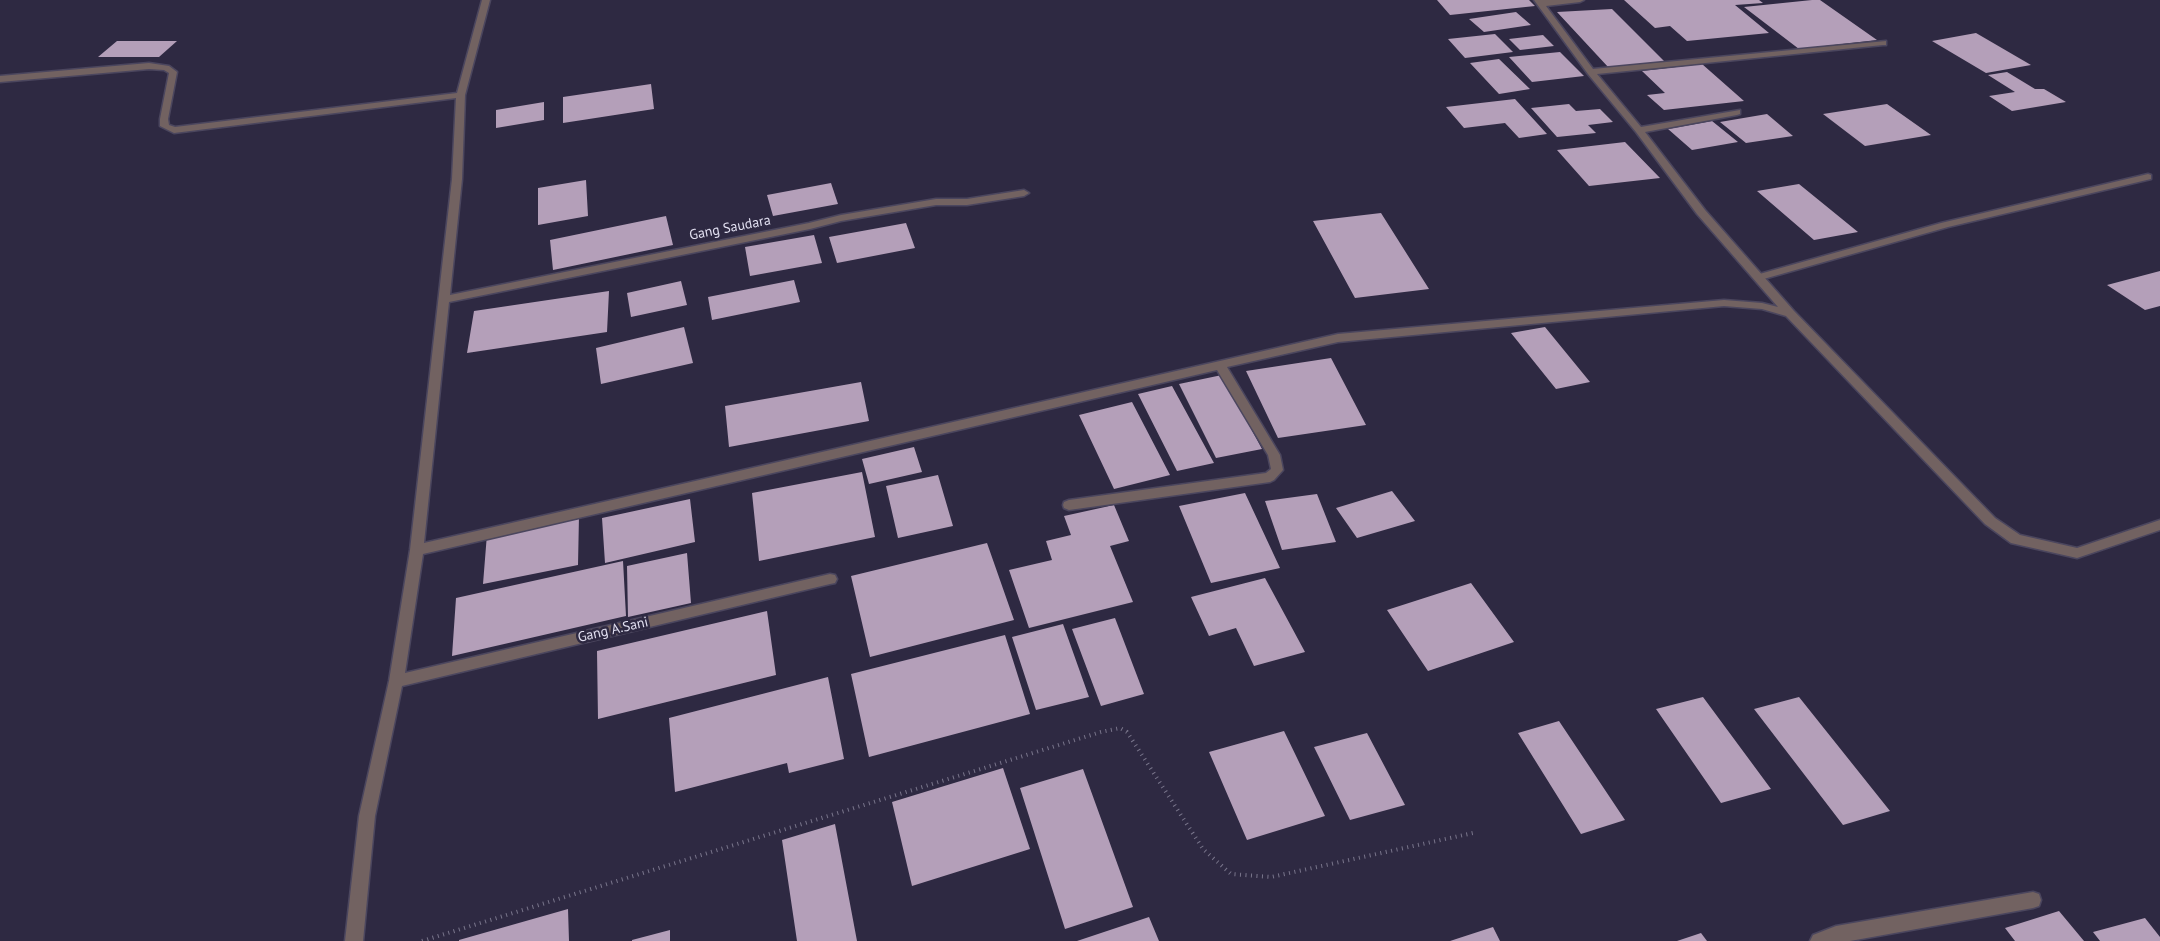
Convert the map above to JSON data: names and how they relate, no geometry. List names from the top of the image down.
{
  "streets": {
    "street": ["Gang Saudara", "Gang A.Sani"]
  }
}
